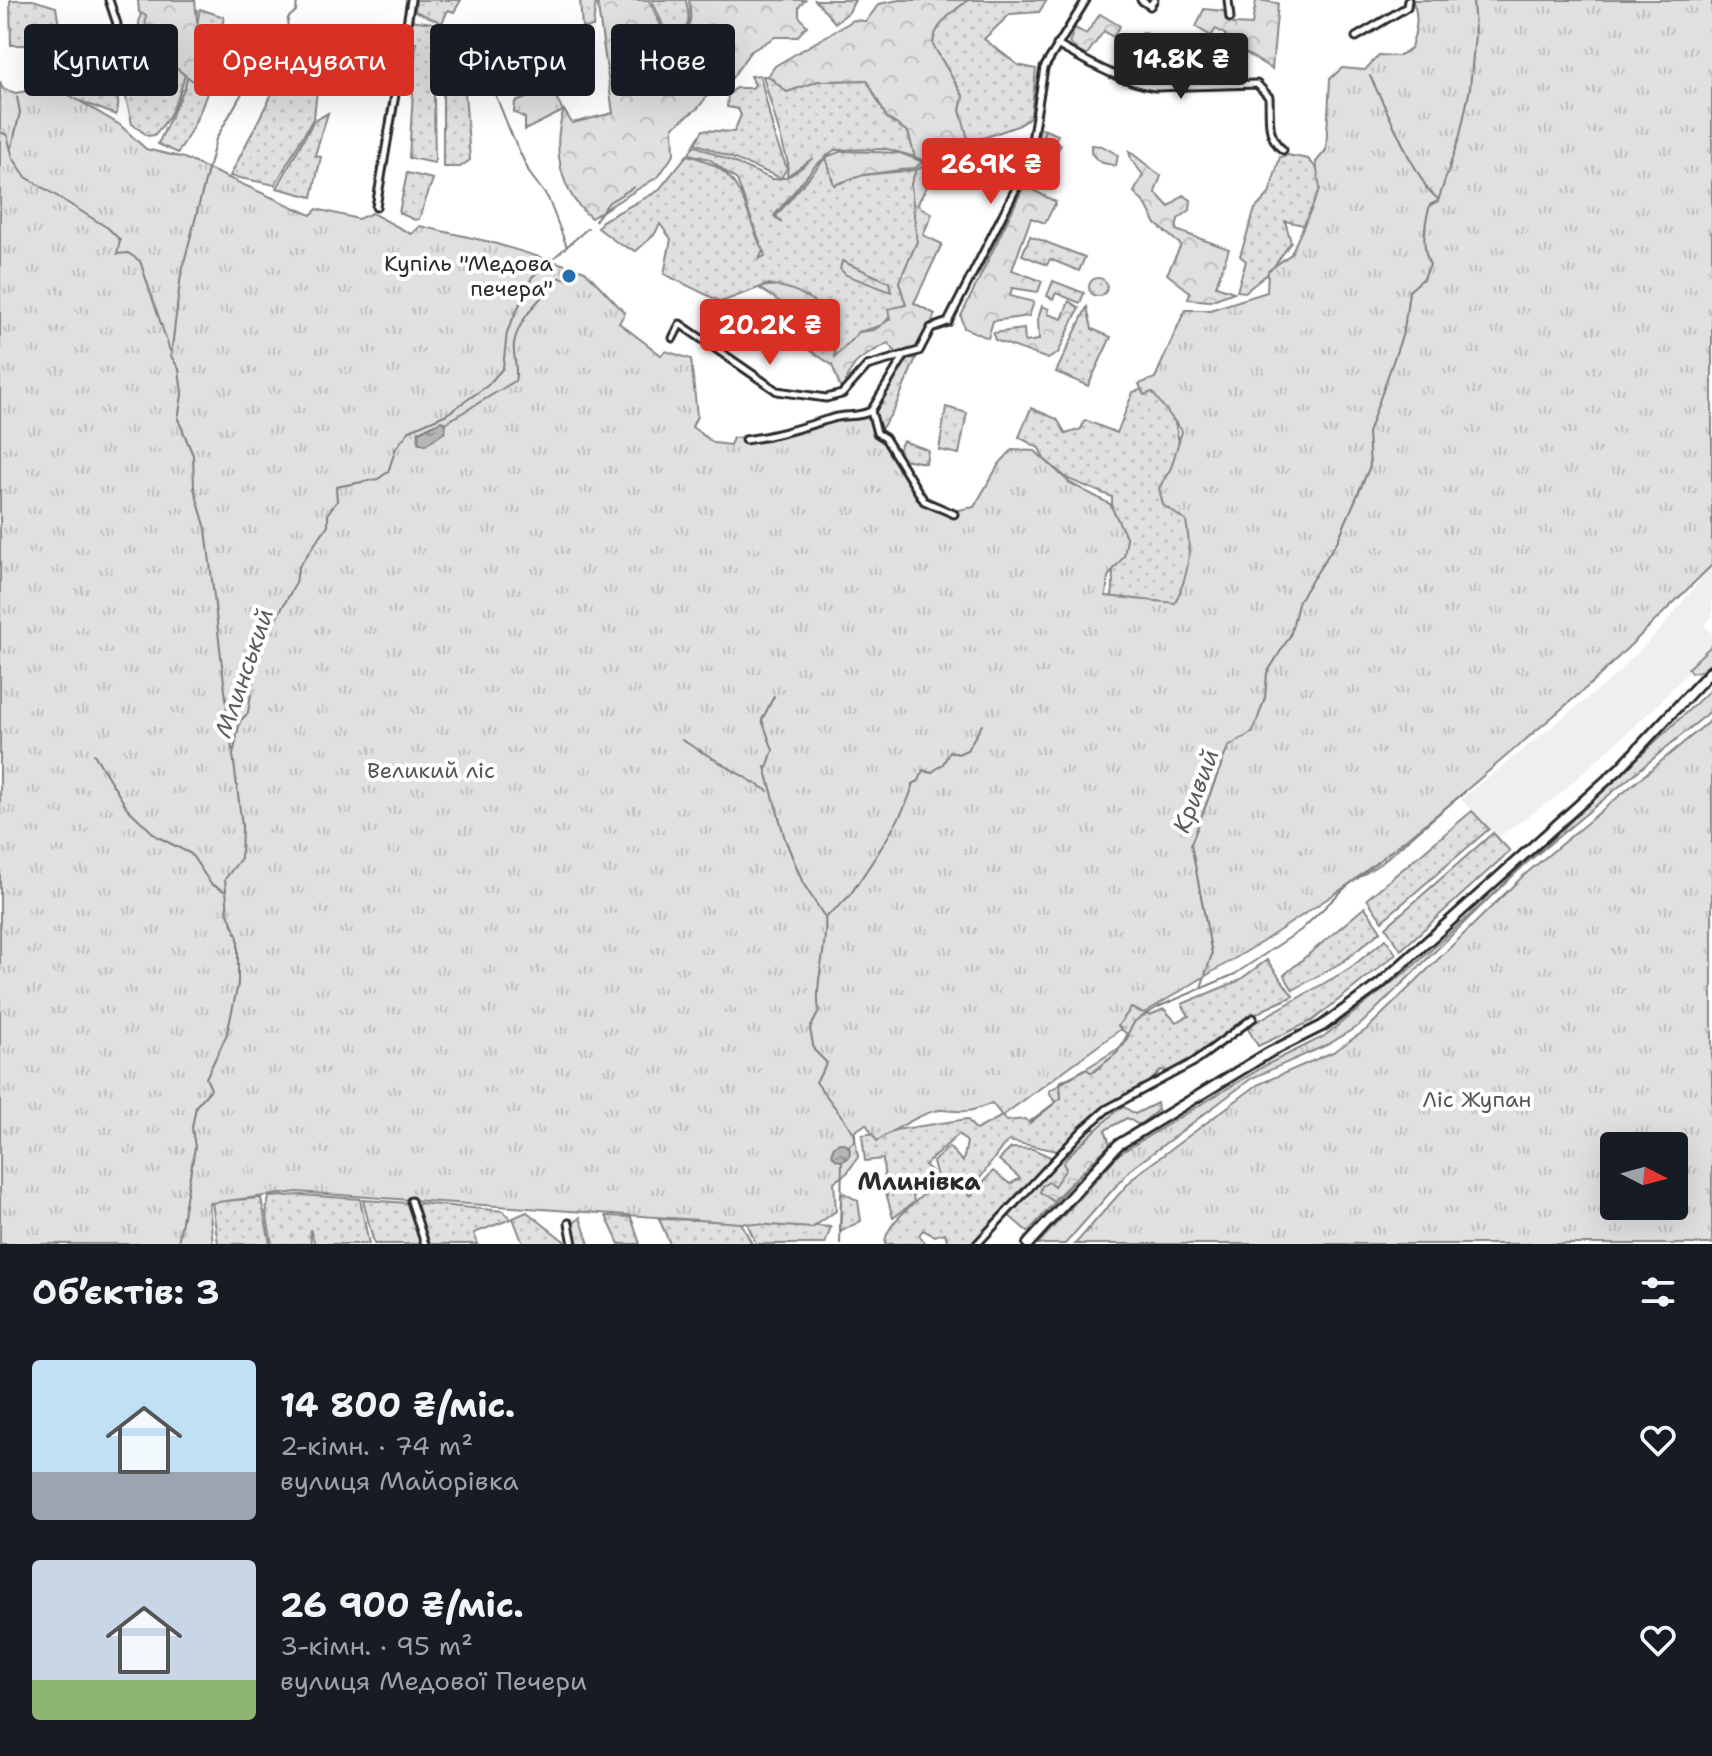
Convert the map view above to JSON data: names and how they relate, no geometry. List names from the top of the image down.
{
  "districts": ["Млинівка"],
  "water": ["Млинський", "Кривий"],
  "parks": ["Великий ліс", "Ліс Жупан"],
  "places": ["Купіль \"Медова печера\""],
  "north": "right",
  "page": {
    "chip": [
      "Купити",
      "Орендувати",
      "Фільтри",
      "Нове"
    ],
    "price": ["14.8K ₴", "26.9K ₴", "20.2K ₴"],
    "heading": "Об’єктів: 3",
    "list": [
      {
        "name": "14 800 ₴/міс.",
        "note": "2-кімн. · 74 m² · вулиця Майорівка"
      },
      {
        "name": "26 900 ₴/міс.",
        "note": "3-кімн. · 95 m² · вулиця Медової Печери"
      }
    ]
  }
}
